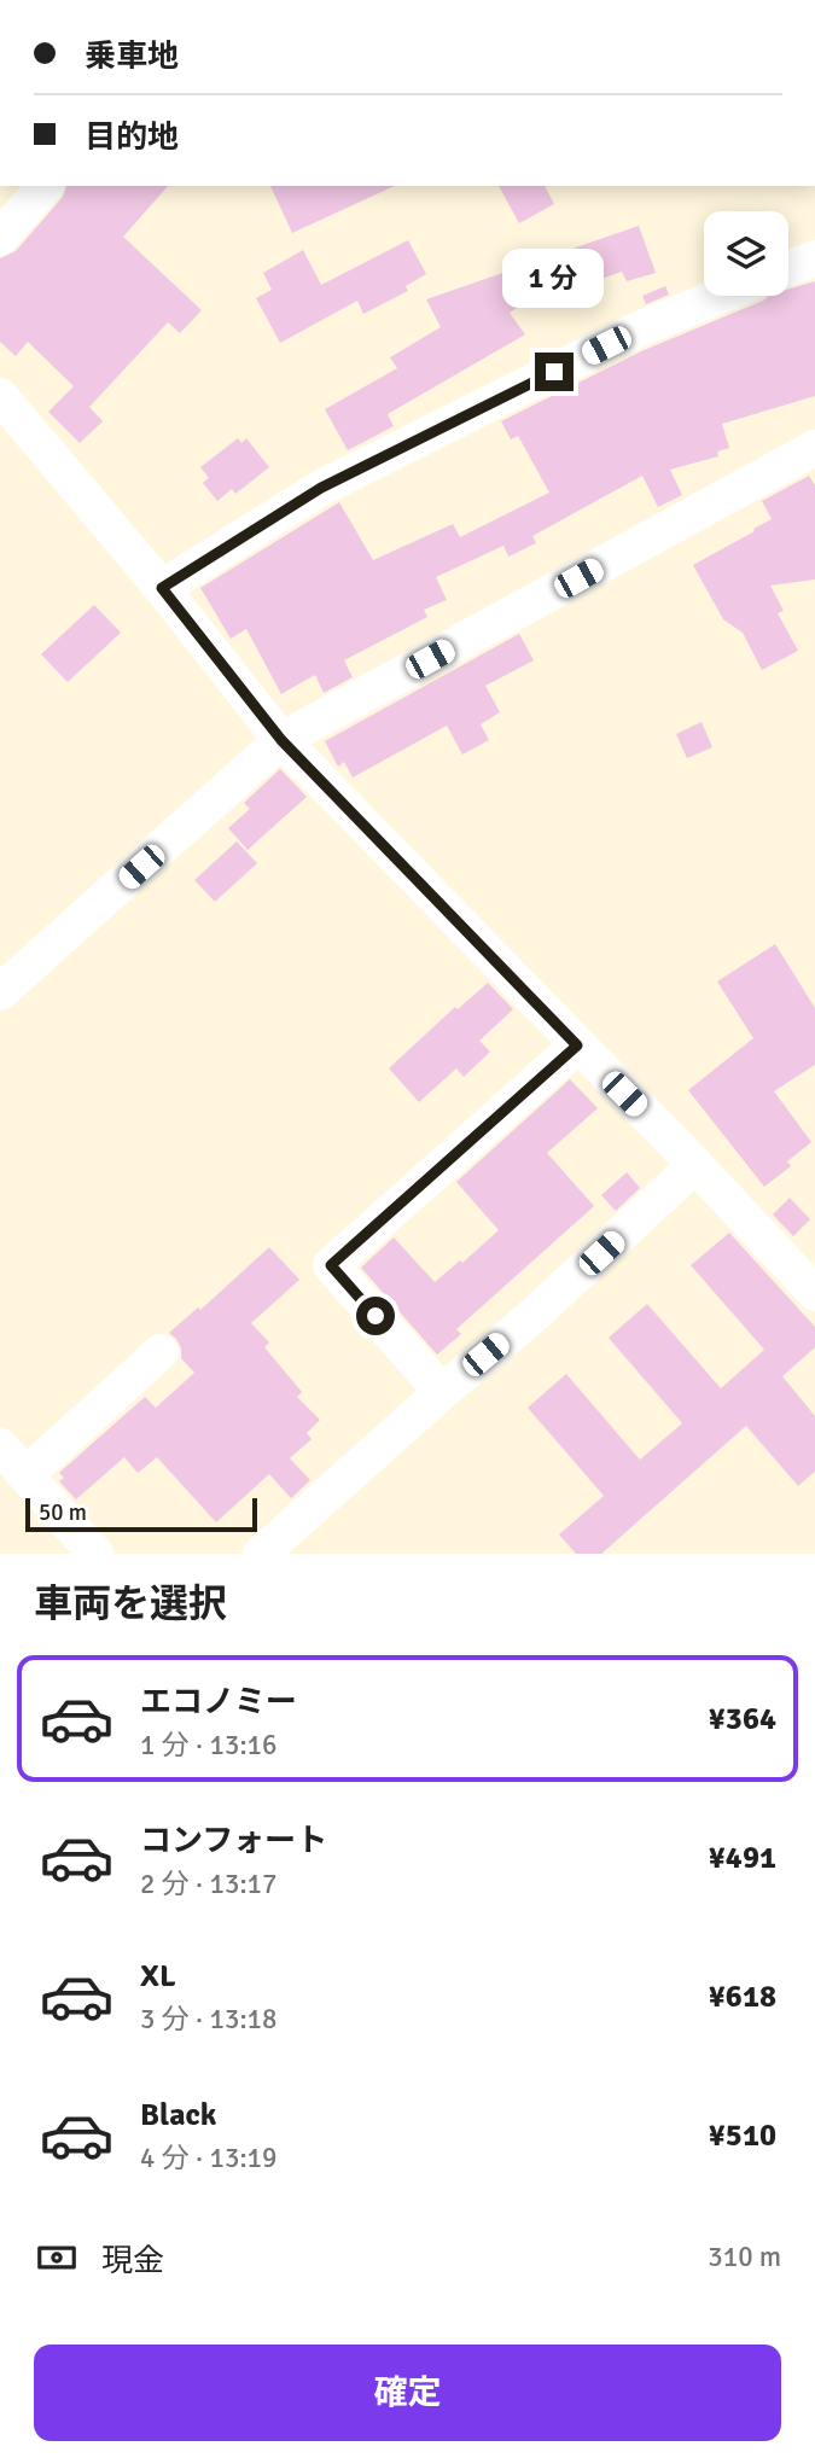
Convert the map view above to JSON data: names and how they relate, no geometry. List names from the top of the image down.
{
  "scale_bar": "50 m",
  "page": {
    "banner": ["乗車地", "目的地"],
    "bubble": "1 分",
    "scale": "50 m",
    "heading": "車両を選択",
    "list": [
      {
        "name": "エコノミー",
        "note": "1 分 · 13:16",
        "value": "¥364"
      },
      {
        "name": "コンフォート",
        "note": "2 分 · 13:17",
        "value": "¥491"
      },
      {
        "name": "XL",
        "note": "3 分 · 13:18",
        "value": "¥618"
      },
      {
        "name": "Black",
        "note": "4 分 · 13:19",
        "value": "¥510"
      }
    ],
    "pay": ["現金", "310 m"],
    "buttons": "確定"
  }
}
